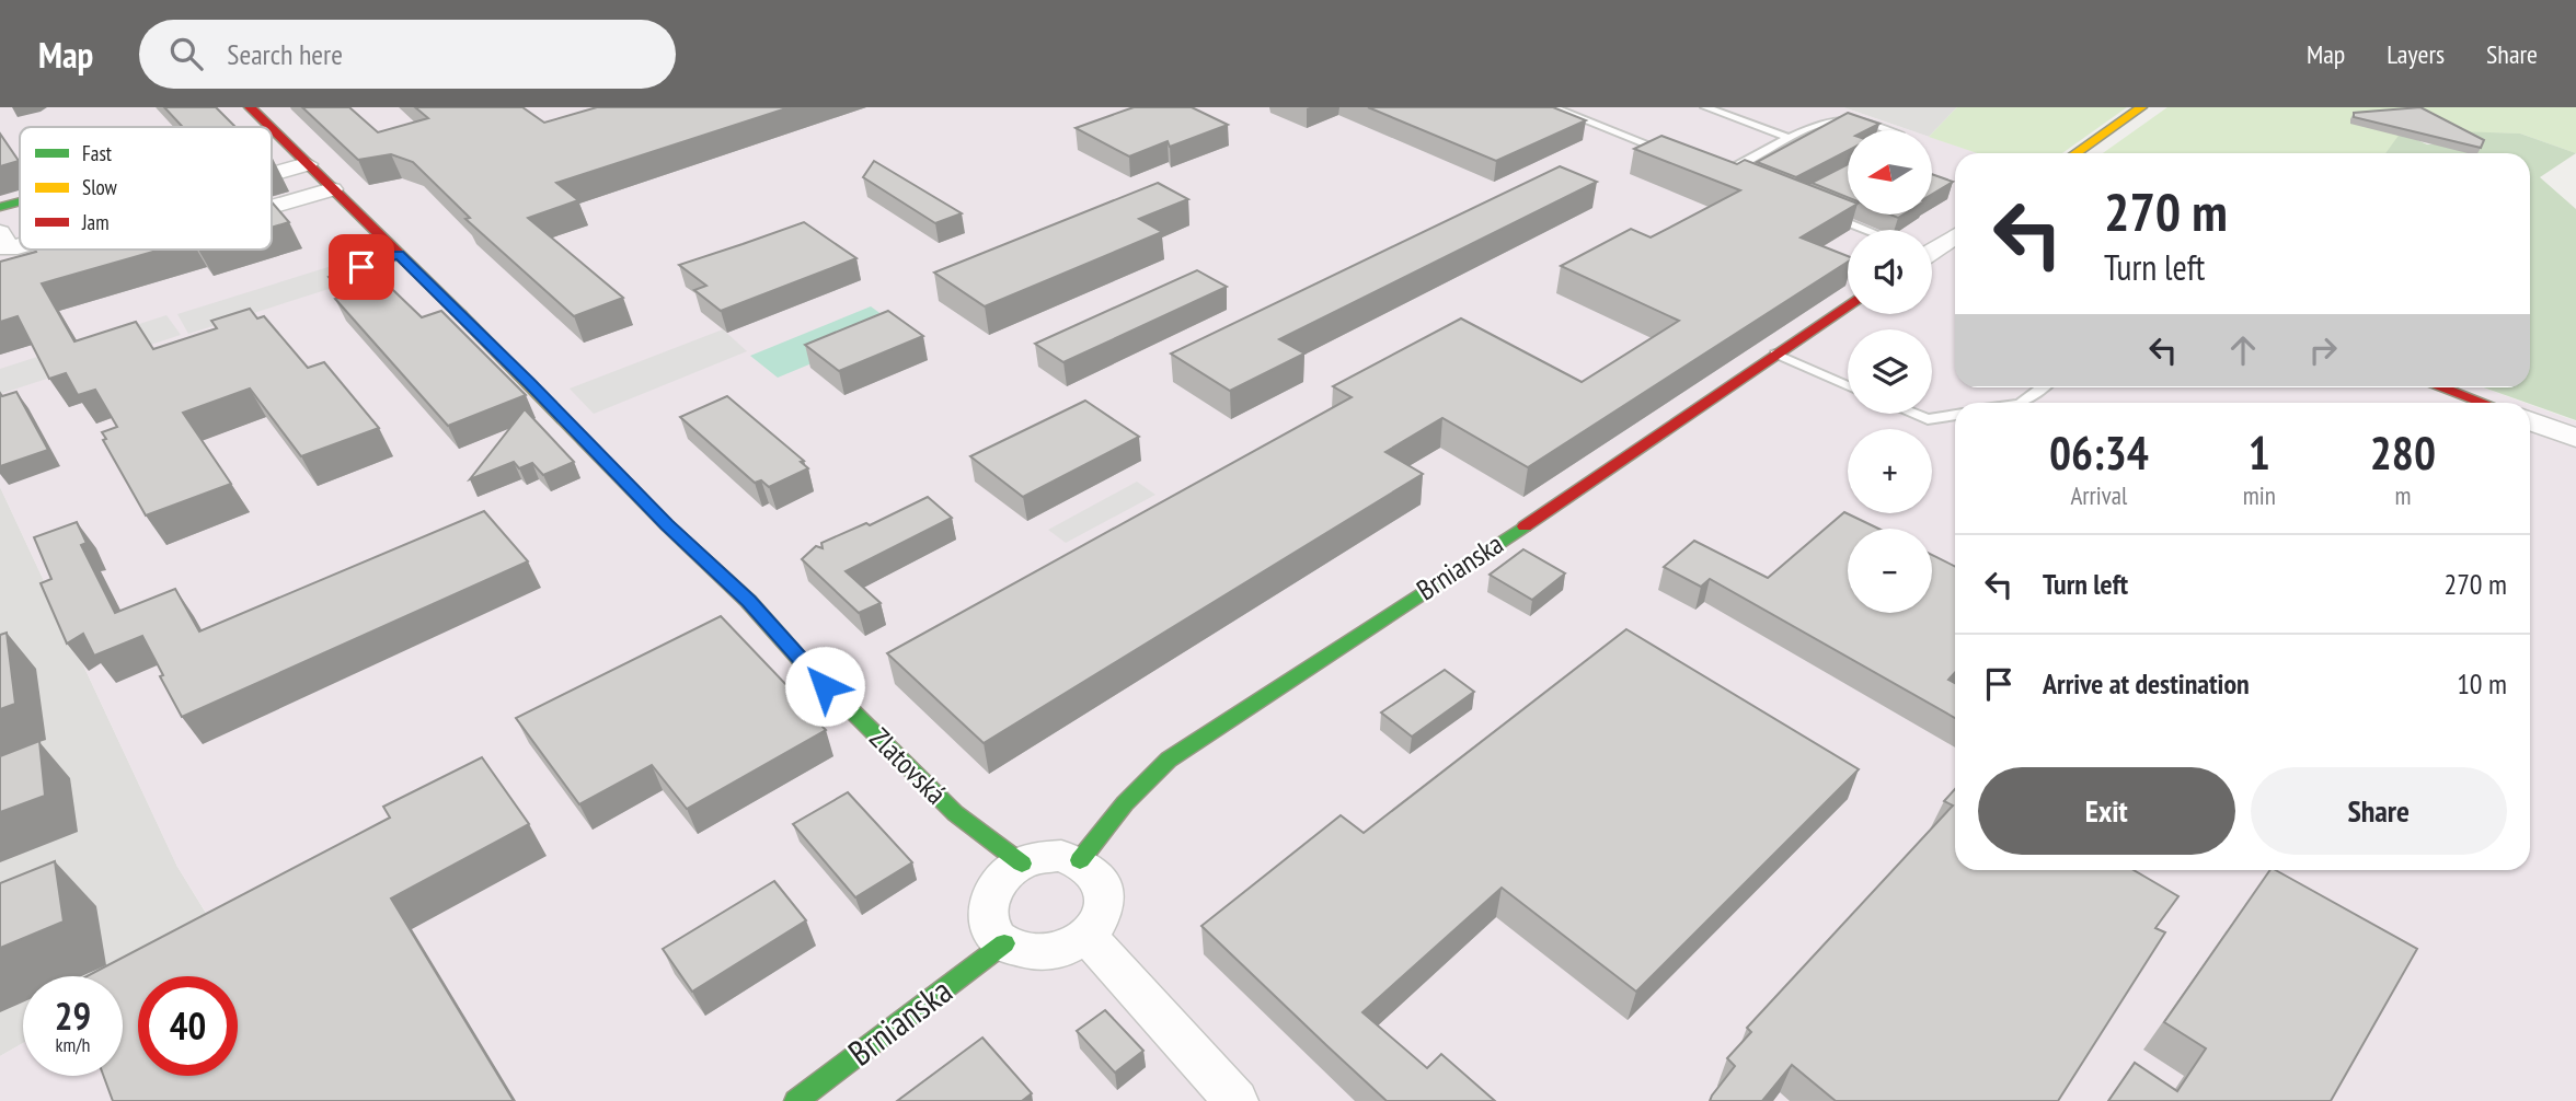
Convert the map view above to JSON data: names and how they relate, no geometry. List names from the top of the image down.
{
  "streets": {
    "street": ["Brnianska", "Zlatovská"]
  },
  "crossings": [
    ["Brnianska", "Zlatovská"]
  ],
  "legend": ["Fast", "Slow", "Jam"],
  "north": "left",
  "page": {
    "header": "Map",
    "search": "Search here",
    "nav": ["Map", "Layers", "Share"],
    "map_buttons": ["+", "−"],
    "turn": ["270 m", "Turn left"],
    "eta": [
      "06:34",
      "Arrival",
      "1",
      "min",
      "280",
      "m"
    ],
    "list": [
      {
        "name": "Turn left",
        "value": "270 m"
      },
      {
        "name": "Arrive at destination",
        "value": "10 m"
      }
    ],
    "buttons": ["Exit", "Share"],
    "speed": "29 km/h",
    "limit": "40"
  }
}
